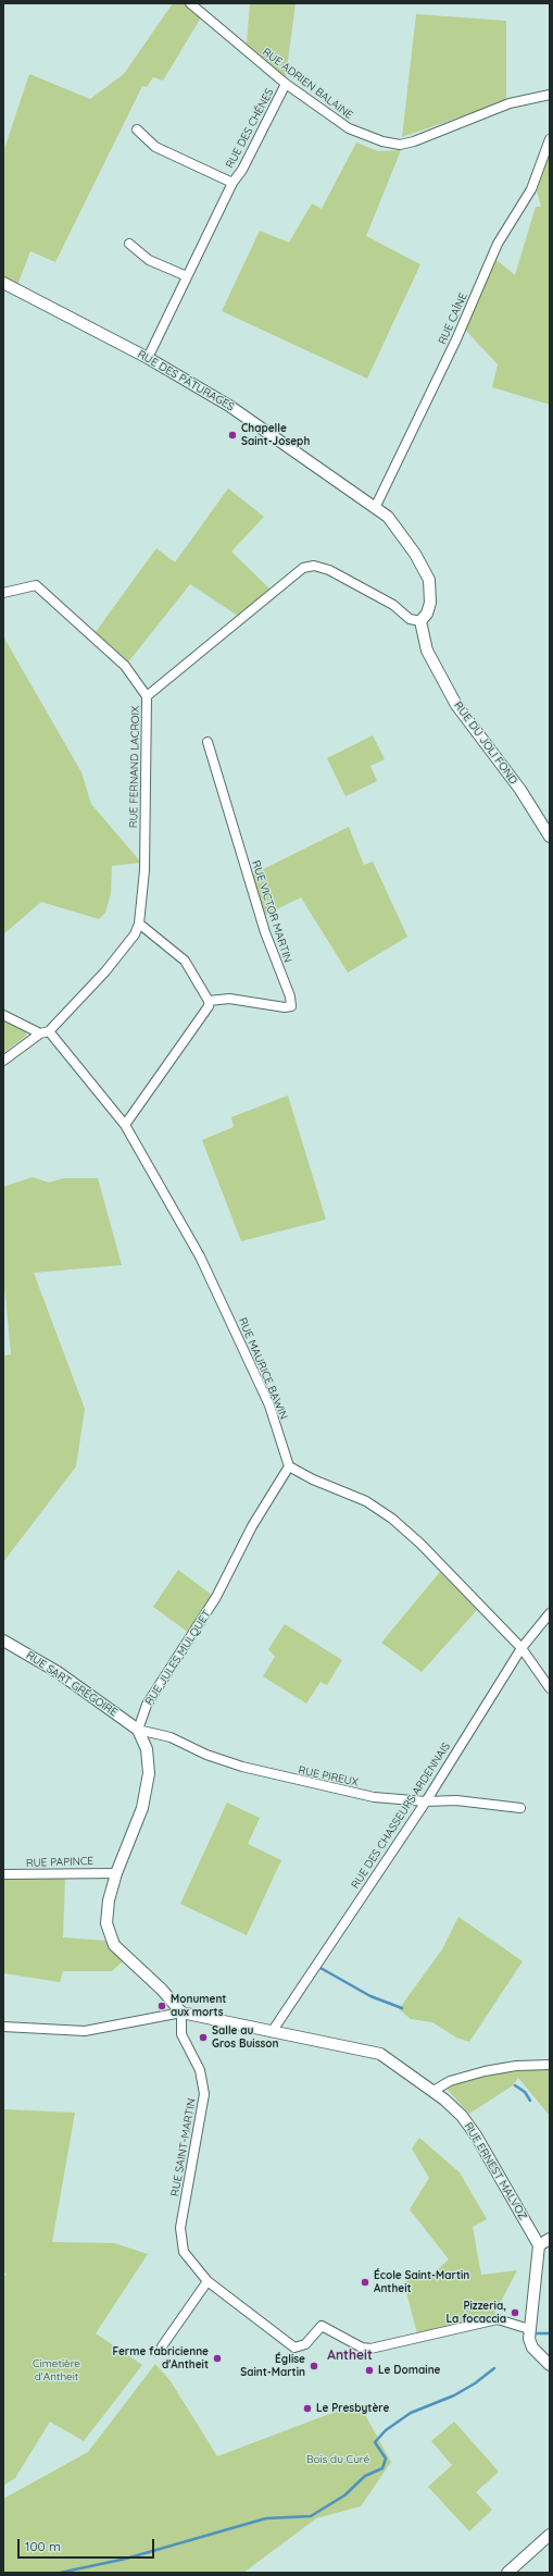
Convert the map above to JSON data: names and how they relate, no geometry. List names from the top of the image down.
{
  "streets": {
    "street": [
      "RUE ADRIEN BALAINE",
      "RUE DES CHÊNES",
      "RUE CAÎNE",
      "RUE DES PÂTURAGES",
      "RUE DU JOLI FOND",
      "RUE FERNAND LACROIX",
      "RUE VICTOR MARTIN",
      "RUE MAURICE BAWIN",
      "RUE JULES MULQUET",
      "RUE SART GRÉGOIRE",
      "RUE PIREUX",
      "RUE DES CHASSEURS ARDENNAIS",
      "RUE PAPINCE",
      "RUE SAINT-MARTIN",
      "RUE ERNEST MALVOZ"
    ]
  },
  "crossings": [
    ["RUE ADRIEN BALAINE", "RUE DES CHÊNES"],
    ["RUE DES CHÊNES", "RUE DES PÂTURAGES"],
    ["RUE CAÎNE", "RUE DES PÂTURAGES"],
    ["RUE DES PÂTURAGES", "RUE DU JOLI FOND"],
    ["RUE DES PÂTURAGES", "RUE FERNAND LACROIX"],
    ["RUE DU JOLI FOND", "RUE FERNAND LACROIX"],
    ["RUE FERNAND LACROIX", "RUE MAURICE BAWIN"],
    ["RUE MAURICE BAWIN", "RUE JULES MULQUET"],
    ["RUE JULES MULQUET", "RUE SART GRÉGOIRE"],
    ["RUE JULES MULQUET", "RUE PIREUX"],
    ["RUE SART GRÉGOIRE", "RUE PIREUX"],
    ["RUE PIREUX", "RUE DES CHASSEURS ARDENNAIS"],
    ["RUE DES CHASSEURS ARDENNAIS", "RUE ERNEST MALVOZ"],
    ["RUE SAINT-MARTIN", "RUE ERNEST MALVOZ"]
  ],
  "districts": ["Antheit"],
  "parks": ["Cimetière d'Antheit", "Bois du Curé"],
  "places": [
    "Chapelle Saint-Joseph",
    "Monument aux morts",
    "Salle au Gros Buisson",
    "École Saint-Martin Antheit",
    "Pizzeria, La focaccia",
    "Ferme fabricienne d'Antheit",
    "Église Saint-Martin",
    "Le Domaine",
    "Le Presbytère"
  ],
  "scale_bar": "100 m"
}
